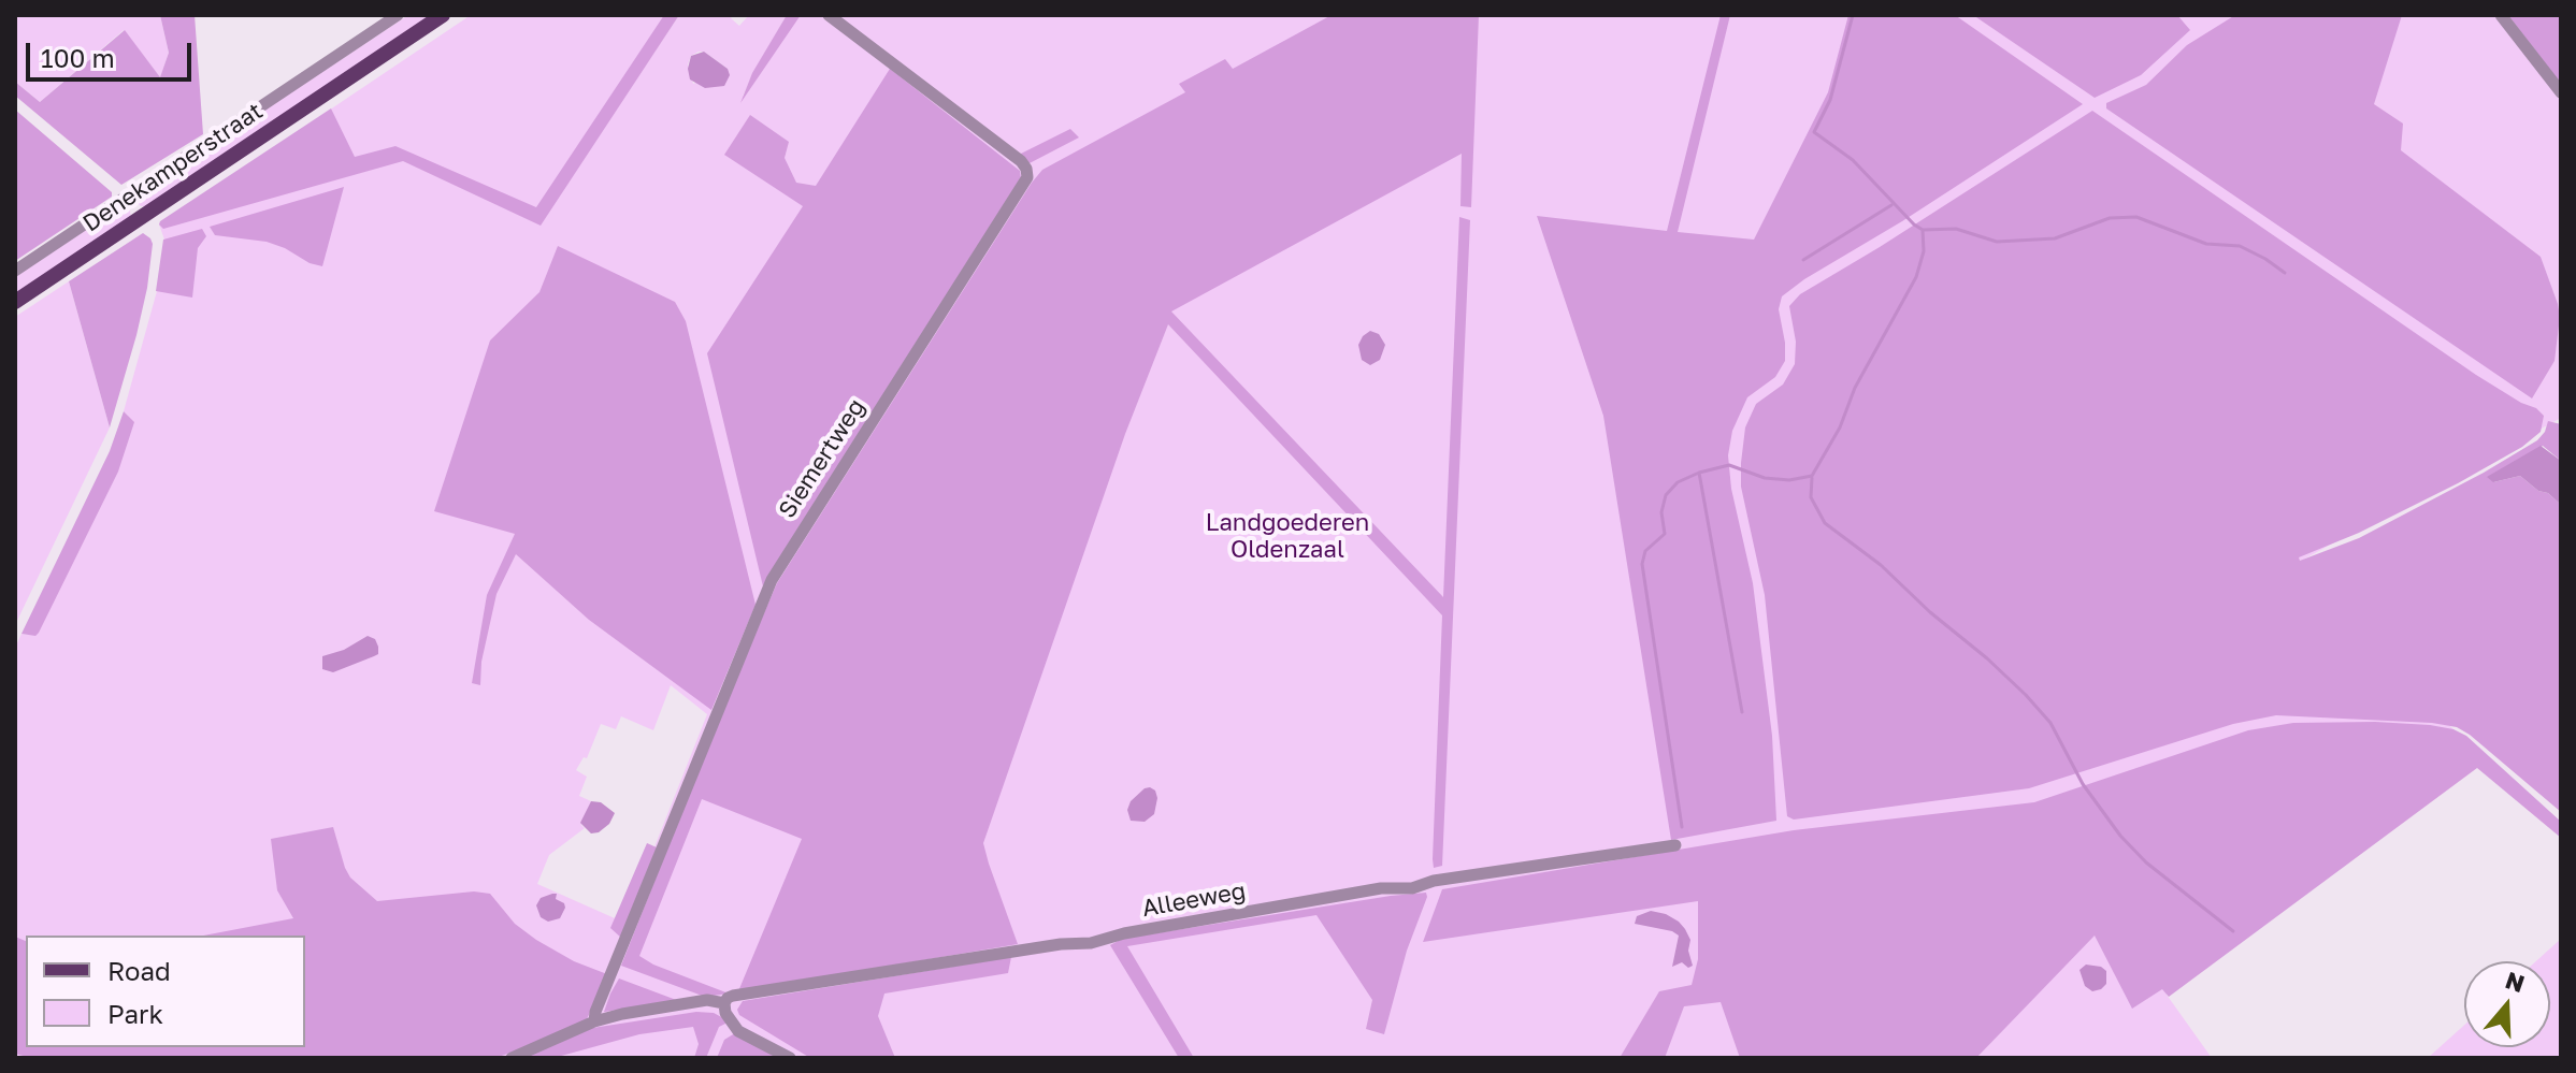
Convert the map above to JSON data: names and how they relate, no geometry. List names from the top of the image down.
{
  "streets": {
    "main road": ["Denekamperstraat"],
    "street": ["Siemertweg", "Alleeweg"]
  },
  "crossings": [
    ["Siemertweg", "Alleeweg"]
  ],
  "parks": ["Landgoederen Oldenzaal"],
  "legend": ["Road", "Park"],
  "scale_bar": "100 m",
  "north": "top"
}
